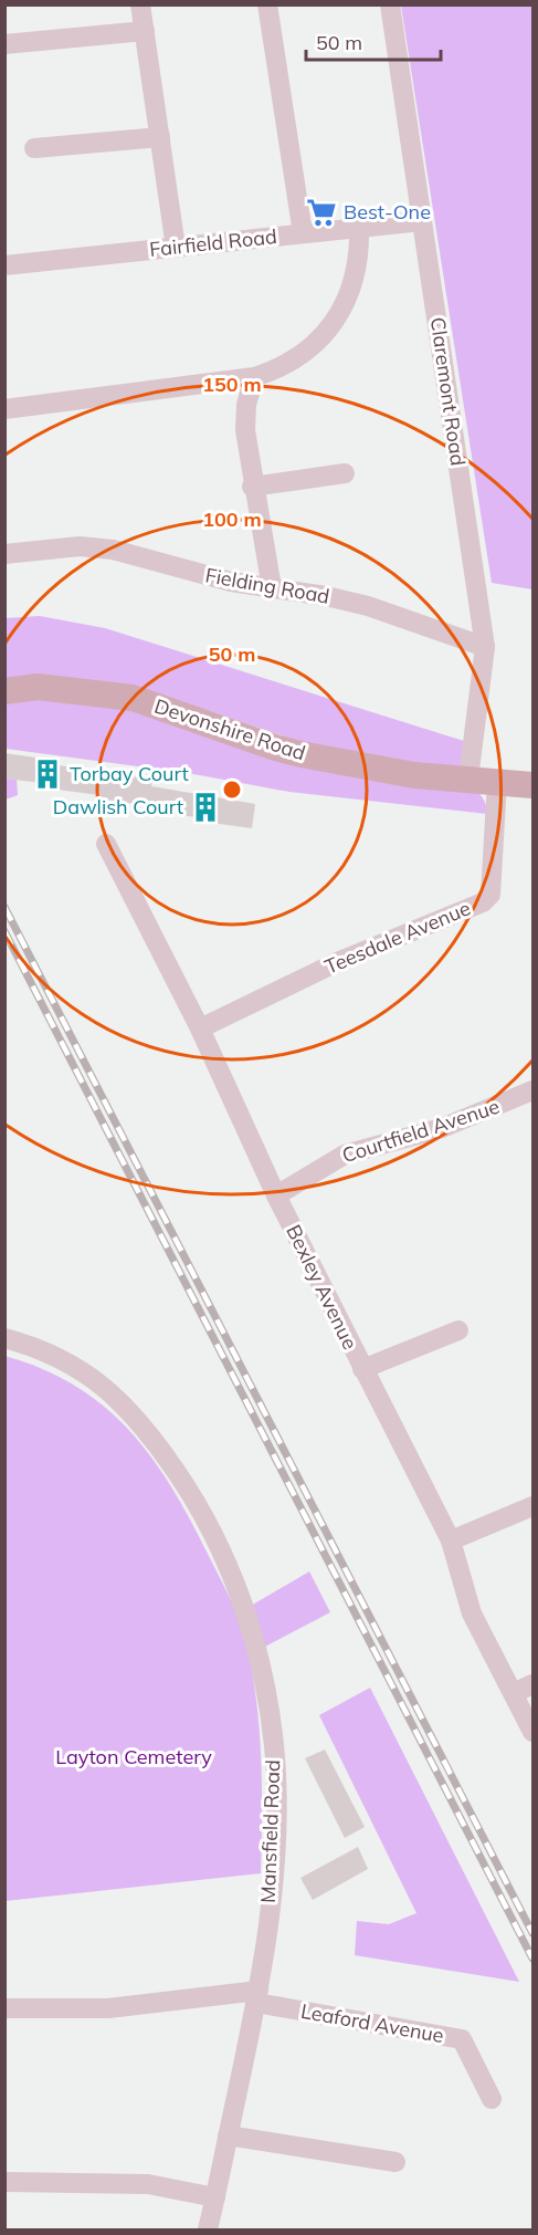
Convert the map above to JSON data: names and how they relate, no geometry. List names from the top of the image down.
{
  "streets": {
    "main road": ["Devonshire Road"],
    "street": [
      "Fairfield Road",
      "Claremont Road",
      "Fielding Road",
      "Teesdale Avenue",
      "Courtfield Avenue",
      "Bexley Avenue",
      "Mansfield Road",
      "Leaford Avenue"
    ]
  },
  "crossings": [
    ["Fairfield Road", "Claremont Road"],
    ["Claremont Road", "Fielding Road"],
    ["Claremont Road", "Devonshire Road"],
    ["Devonshire Road", "Teesdale Avenue"],
    ["Teesdale Avenue", "Bexley Avenue"],
    ["Courtfield Avenue", "Bexley Avenue"],
    ["Mansfield Road", "Leaford Avenue"]
  ],
  "parks": ["Layton Cemetery"],
  "places": {
    "supermarket": ["Best-One"],
    "building": ["Torbay Court", "Dawlish Court"]
  },
  "scale_bar": "50 m",
  "rings": ["150 m", "100 m", "50 m"]
}
